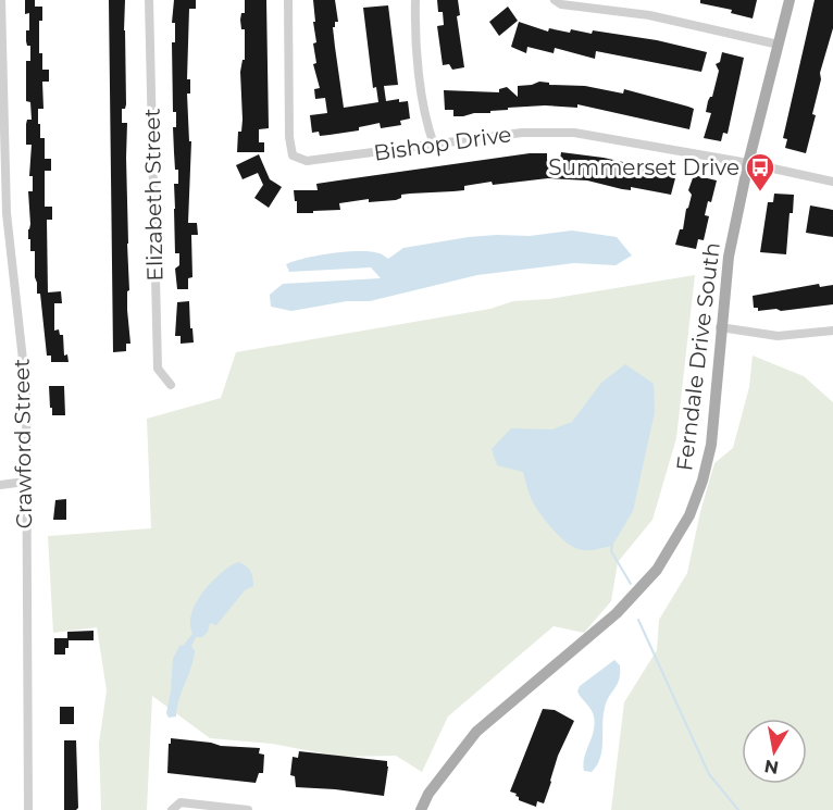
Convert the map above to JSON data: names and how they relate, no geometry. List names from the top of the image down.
{
  "streets": {
    "main road": ["Ferndale Drive South"],
    "street": ["Bishop Drive", "Elizabeth Street", "Crawford Street"]
  },
  "crossings": [
    ["Bishop Drive", "Ferndale Drive South"]
  ],
  "places": {
    "bus stop": ["Summerset Drive"]
  },
  "north": "bottom"
}
